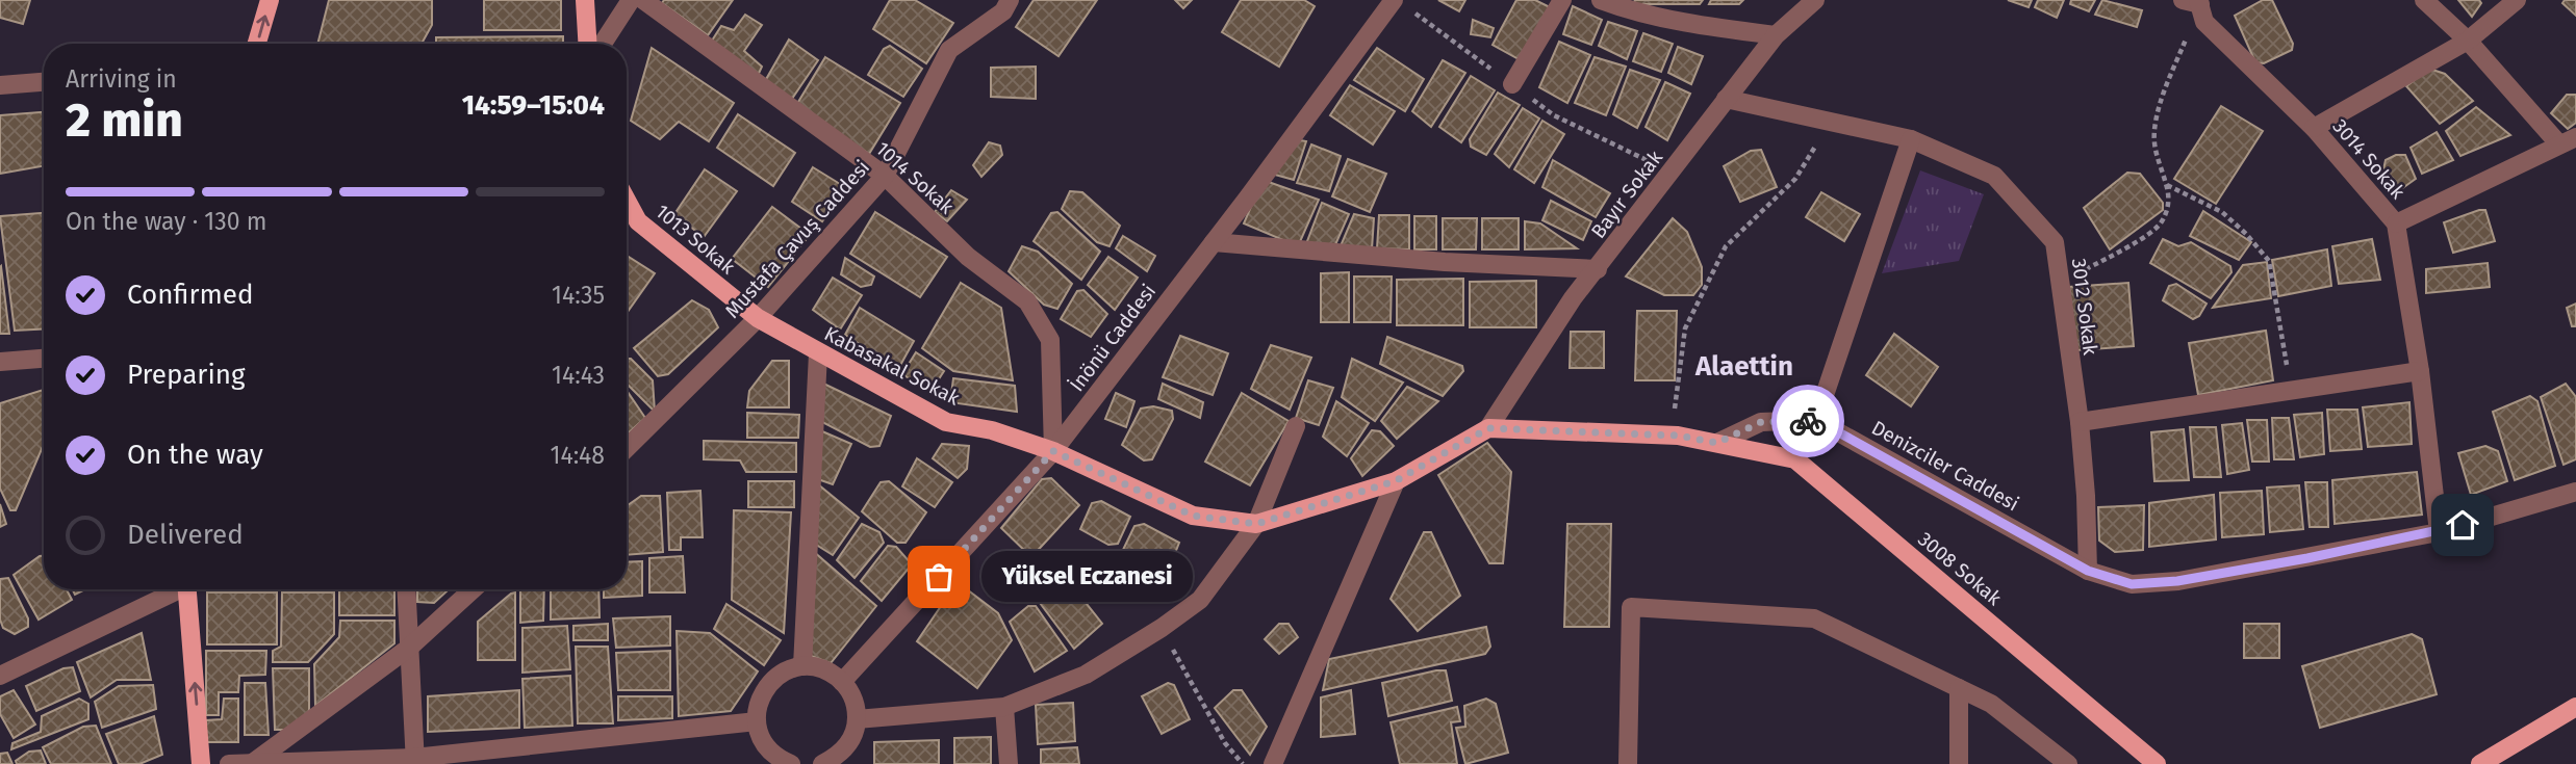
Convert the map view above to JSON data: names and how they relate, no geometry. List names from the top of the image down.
{
  "streets": {
    "main road": ["1013 Sokak", "Kabasakal Sokak", "3008 Sokak"],
    "street": [
      "3014 Sokak",
      "1014 Sokak",
      "Bayır Sokak",
      "Mustafa Çavuş Caddesi",
      "3012 Sokak",
      "İnönü Caddesi",
      "Denizciler Caddesi"
    ]
  },
  "crossings": [
    ["3014 Sokak", "Denizciler Caddesi"],
    ["1014 Sokak", "Mustafa Çavuş Caddesi"],
    ["1014 Sokak", "İnönü Caddesi"],
    ["1014 Sokak", "Kabasakal Sokak"],
    ["Bayır Sokak", "3012 Sokak"],
    ["1013 Sokak", "Mustafa Çavuş Caddesi"],
    ["1013 Sokak", "Kabasakal Sokak"],
    ["Mustafa Çavuş Caddesi", "Kabasakal Sokak"],
    ["3012 Sokak", "Denizciler Caddesi"],
    ["İnönü Caddesi", "Kabasakal Sokak"]
  ],
  "districts": ["Alaettin"],
  "places": ["Yüksel Eczanesi"],
  "page": {
    "heading": ["2 min", "Arriving in", "14:59–15:04"],
    "bar": "On the way · 130 m",
    "list": [
      ["Confirmed", "14:35"],
      ["Preparing", "14:43"],
      ["On the way", "14:48"],
      "Delivered"
    ],
    "bubble": "Yüksel Eczanesi"
  }
}
